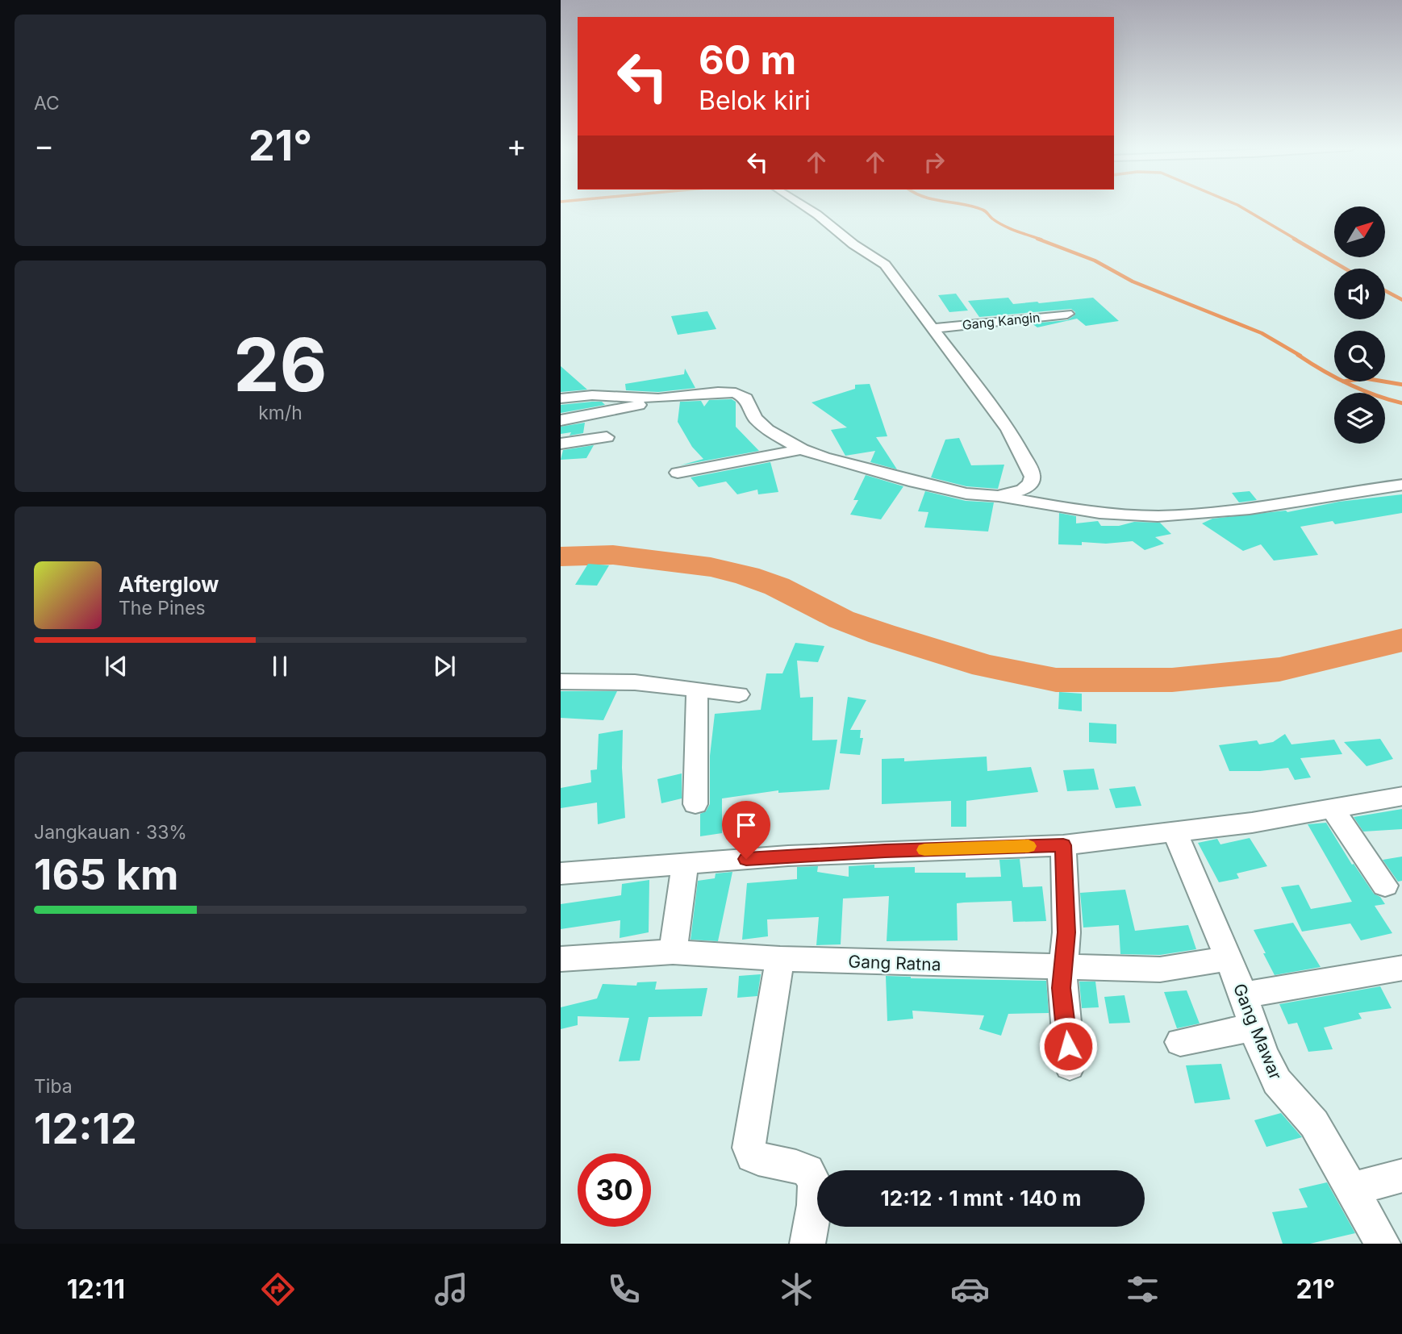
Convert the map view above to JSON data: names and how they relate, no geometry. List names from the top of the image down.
{
  "streets": {
    "street": ["Gang Kangin", "Gang Ratna", "Gang Mawar"]
  },
  "crossings": [
    ["Gang Ratna", "Gang Mawar"]
  ],
  "north": "top right",
  "page": {
    "tile": [
      "AC",
      ["26", "km/h"],
      ["Jangkauan · 33%", "165 km"],
      ["Tiba", "12:12"]
    ],
    "turn": ["60 m", "Belok kiri"],
    "heat": ["−", "21°", "+"],
    "song": ["Afterglow", "The Pines"],
    "limit": "30",
    "trip": "12:12 · 1 mnt · 140 m",
    "tabs": ["12:11", "21°"]
  }
}
